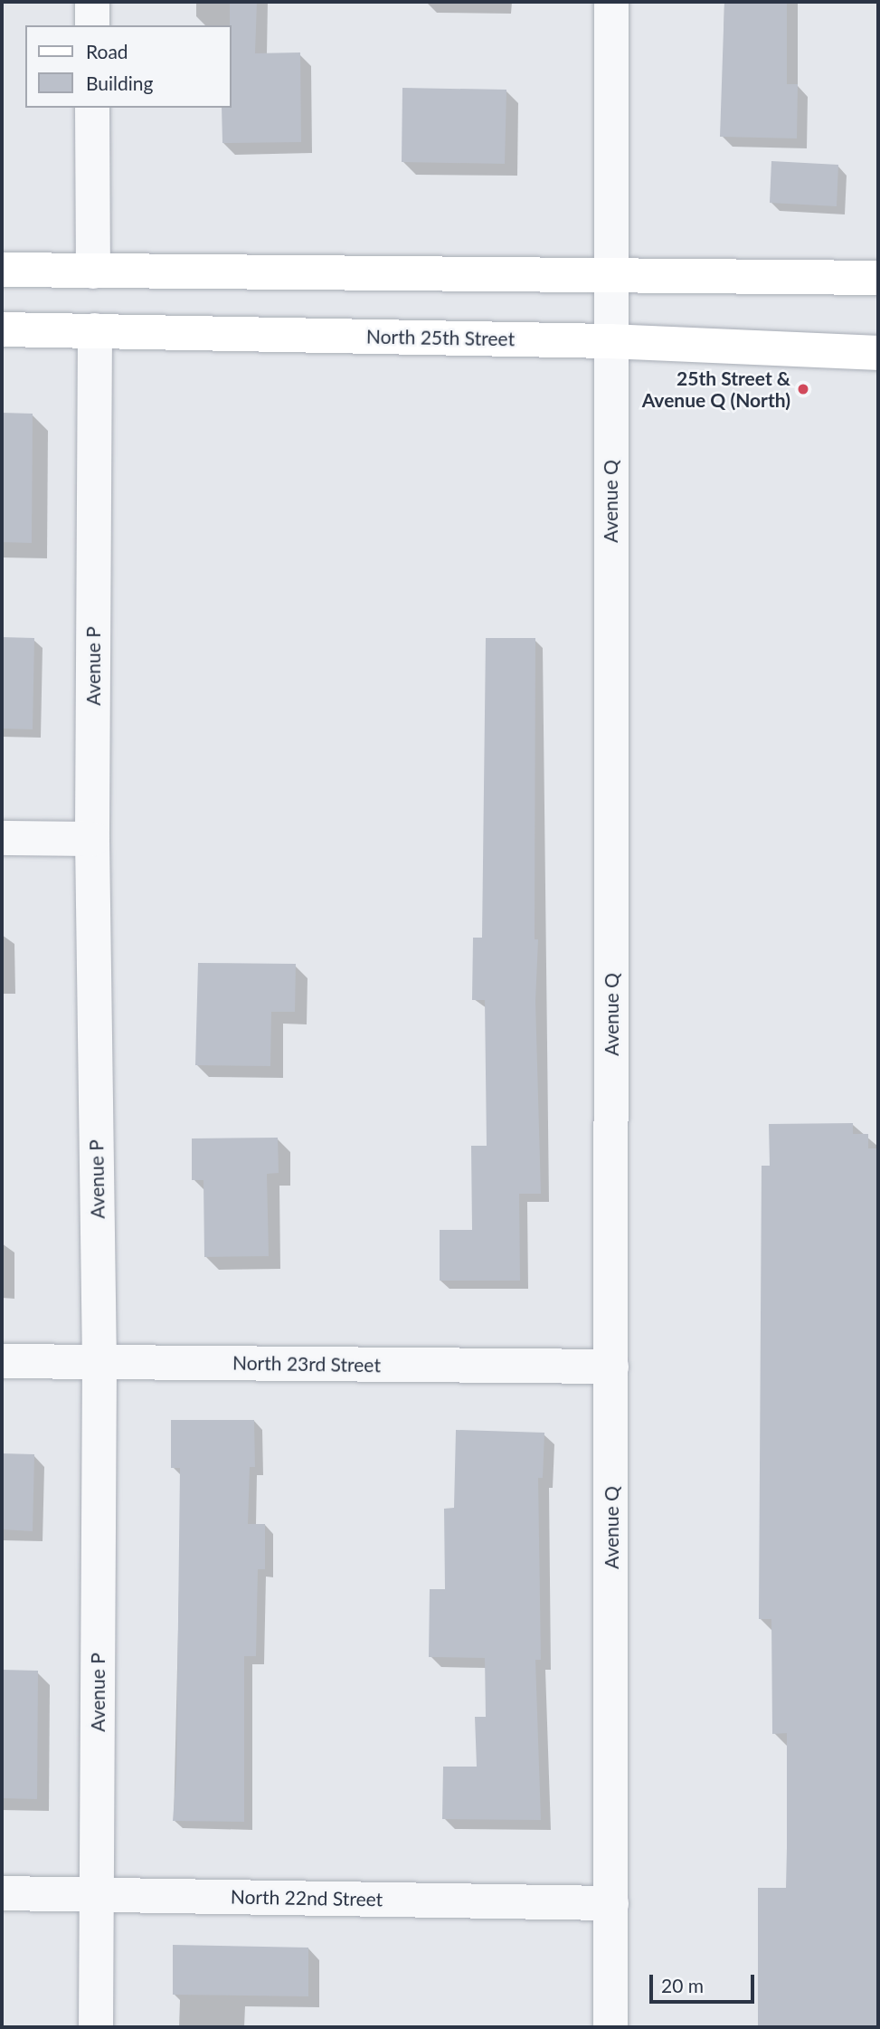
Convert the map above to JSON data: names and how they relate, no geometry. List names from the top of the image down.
{
  "streets": {
    "main road": ["North 25th Street"],
    "street": [
      "Avenue Q",
      "Avenue P",
      "North 23rd Street",
      "North 22nd Street"
    ]
  },
  "crossings": [
    ["North 25th Street", "Avenue Q"],
    ["North 25th Street", "Avenue P"],
    ["Avenue Q", "North 23rd Street"],
    ["Avenue Q", "North 22nd Street"],
    ["Avenue P", "North 23rd Street"],
    ["Avenue P", "North 22nd Street"]
  ],
  "places": ["25th Street & Avenue Q (North)"],
  "legend": ["Road", "Building"],
  "scale_bar": "20 m"
}
